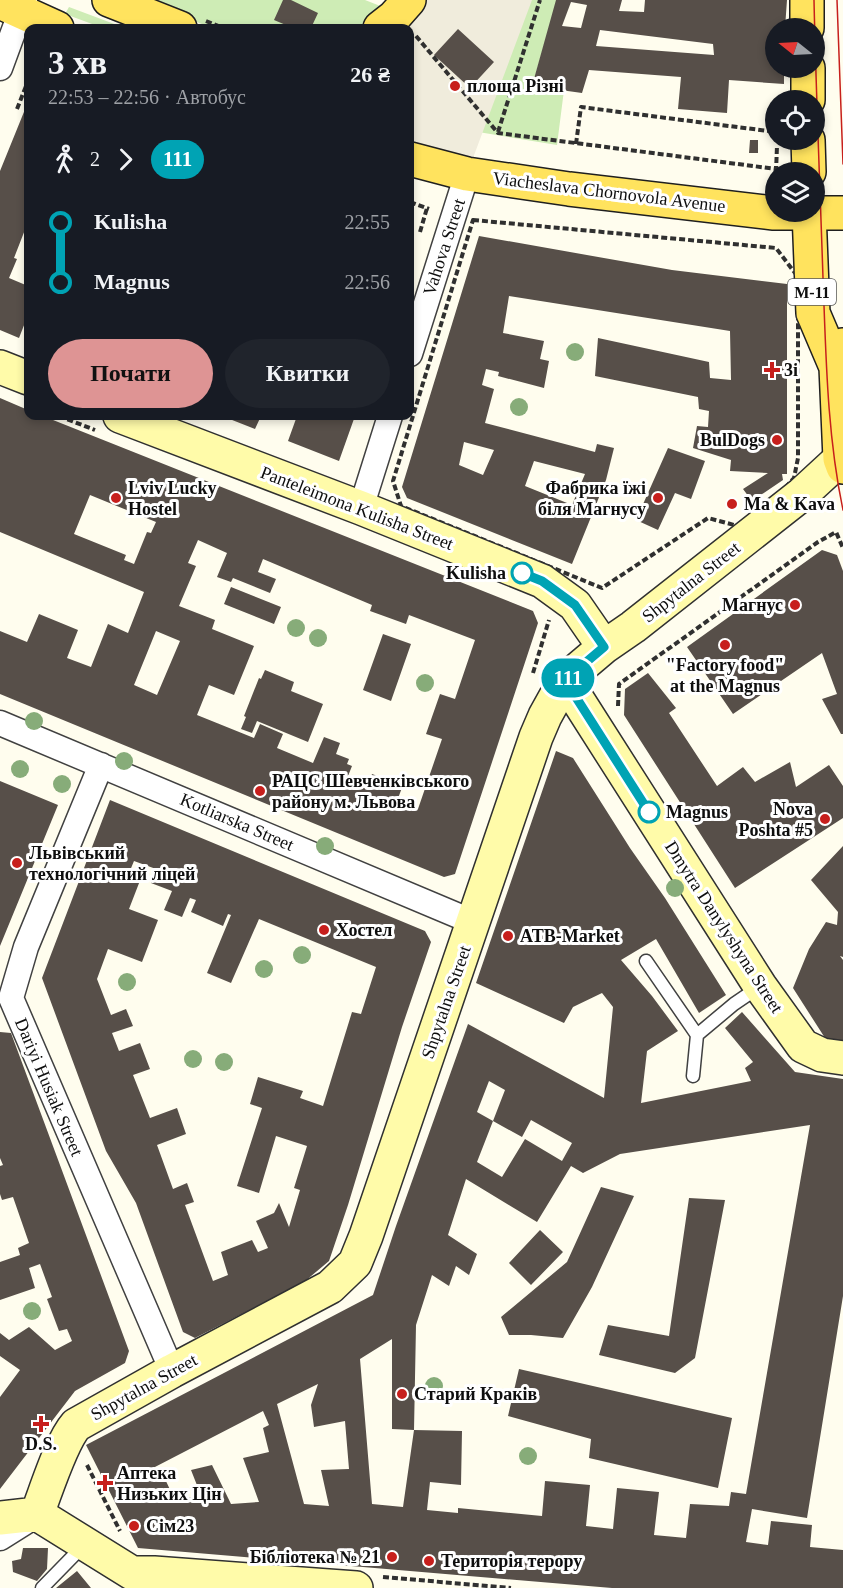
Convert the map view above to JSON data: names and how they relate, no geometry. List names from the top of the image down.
{
  "streets": {
    "main road": ["Viacheslava Chornovola Avenue", "М-11"],
    "street": [
      "Vahova Street",
      "Panteleimona Kulisha Street",
      "Shpytalna Street",
      "Kotliarska Street",
      "Dmytra Danylyshyna Street",
      "Dariyi Husiak Street"
    ]
  },
  "crossings": [
    ["Viacheslava Chornovola Avenue", "Vahova Street"],
    ["М-11", "Shpytalna Street"],
    ["Panteleimona Kulisha Street", "Shpytalna Street"],
    ["Shpytalna Street", "Kotliarska Street"],
    ["Shpytalna Street", "Dmytra Danylyshyna Street"],
    ["Shpytalna Street", "Dariyi Husiak Street"],
    ["Kotliarska Street", "Dariyi Husiak Street"]
  ],
  "places": {
    "other": [
      "площа Різні",
      "BulDogs",
      "Lviv Lucky Hostel",
      "Фабрика їжі біля Магнусу",
      "Ma & Kava",
      "Kulisha",
      "Магнус",
      "\"Factory food\" at the Magnus",
      "РАЦС Шевченківського району м. Львова",
      "Magnus",
      "Nova Poshta #5",
      "Львівський технологічний ліцей",
      "Хостел",
      "ATB-Market",
      "Старий Краків",
      "Сім23",
      "Бібліотека № 21",
      "Територія терору"
    ],
    "health": ["3i", "D.S.", "Аптека Низьких Цін"]
  },
  "lines": ["bus line 111"],
  "north": "left",
  "page": {
    "on_map": "111",
    "heading": ["3 хв", "22:53 – 22:56 · Автобус", "26 ₴"],
    "legs": ["2", "111"],
    "list": [
      {
        "name": "Kulisha",
        "value": "22:55"
      },
      {
        "name": "Magnus",
        "value": "22:56"
      }
    ],
    "buttons": ["Почати", "Квитки"]
  }
}
